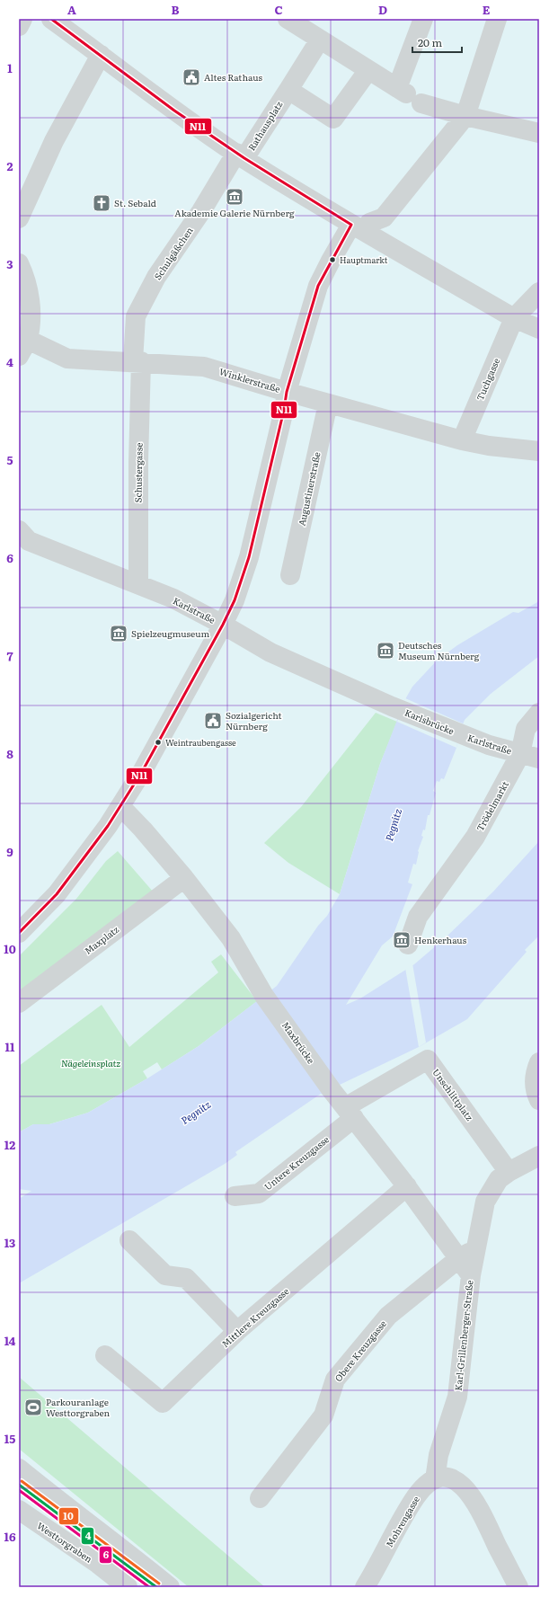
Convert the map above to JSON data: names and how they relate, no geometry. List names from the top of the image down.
{
  "streets": {
    "street": [
      "Rathausplatz",
      "Schulgäßchen",
      "Tuchgasse",
      "Winklerstraße",
      "Schustergasse",
      "Augustinerstraße",
      "Karlstraße",
      "Karlsbrücke",
      "Trödelmarkt",
      "Maxplatz",
      "Maxbrücke",
      "Unschlittplatz",
      "Untere Kreuzgasse",
      "Mittlere Kreuzgasse",
      "Karl-Grillenberger-Straße",
      "Obere Kreuzgasse",
      "Mohrengasse",
      "Westtorgraben"
    ]
  },
  "crossings": [
    ["Rathausplatz", "Schulgäßchen"],
    ["Schulgäßchen", "Winklerstraße"],
    ["Schulgäßchen", "Schustergasse"],
    ["Tuchgasse", "Winklerstraße"],
    ["Winklerstraße", "Schustergasse"],
    ["Winklerstraße", "Augustinerstraße"],
    ["Schustergasse", "Karlstraße"],
    ["Karlstraße", "Karlsbrücke"],
    ["Karlstraße", "Trödelmarkt"],
    ["Maxplatz", "Maxbrücke"],
    ["Maxbrücke", "Unschlittplatz"],
    ["Maxbrücke", "Untere Kreuzgasse"],
    ["Unschlittplatz", "Untere Kreuzgasse"],
    ["Karl-Grillenberger-Straße", "Mohrengasse"]
  ],
  "water": ["Pegnitz"],
  "parks": ["Nägeleinsplatz"],
  "places": {
    "public building": ["Altes Rathaus", "Sozialgericht Nürnberg"],
    "museum": [
      "Akademie Galerie Nürnberg",
      "Spielzeugmuseum",
      "Deutsches Museum Nürnberg",
      "Henkerhaus"
    ],
    "church": ["St. Sebald"],
    "other": ["Hauptmarkt", "Weintraubengasse"],
    "sports": ["Parkouranlage Westtorgraben"]
  },
  "lines": [
    "transit line N11",
    "transit line 10",
    "transit line 4",
    "transit line 6"
  ],
  "scale_bar": "20 m",
  "grid": {
    "columns": [
      "A",
      "B",
      "C",
      "D",
      "E"
    ],
    "rows": [
      "1",
      "2",
      "3",
      "4",
      "5",
      "6",
      "7",
      "8",
      "9",
      "10",
      "11",
      "12",
      "13",
      "14",
      "15",
      "16"
    ]
  }
}
